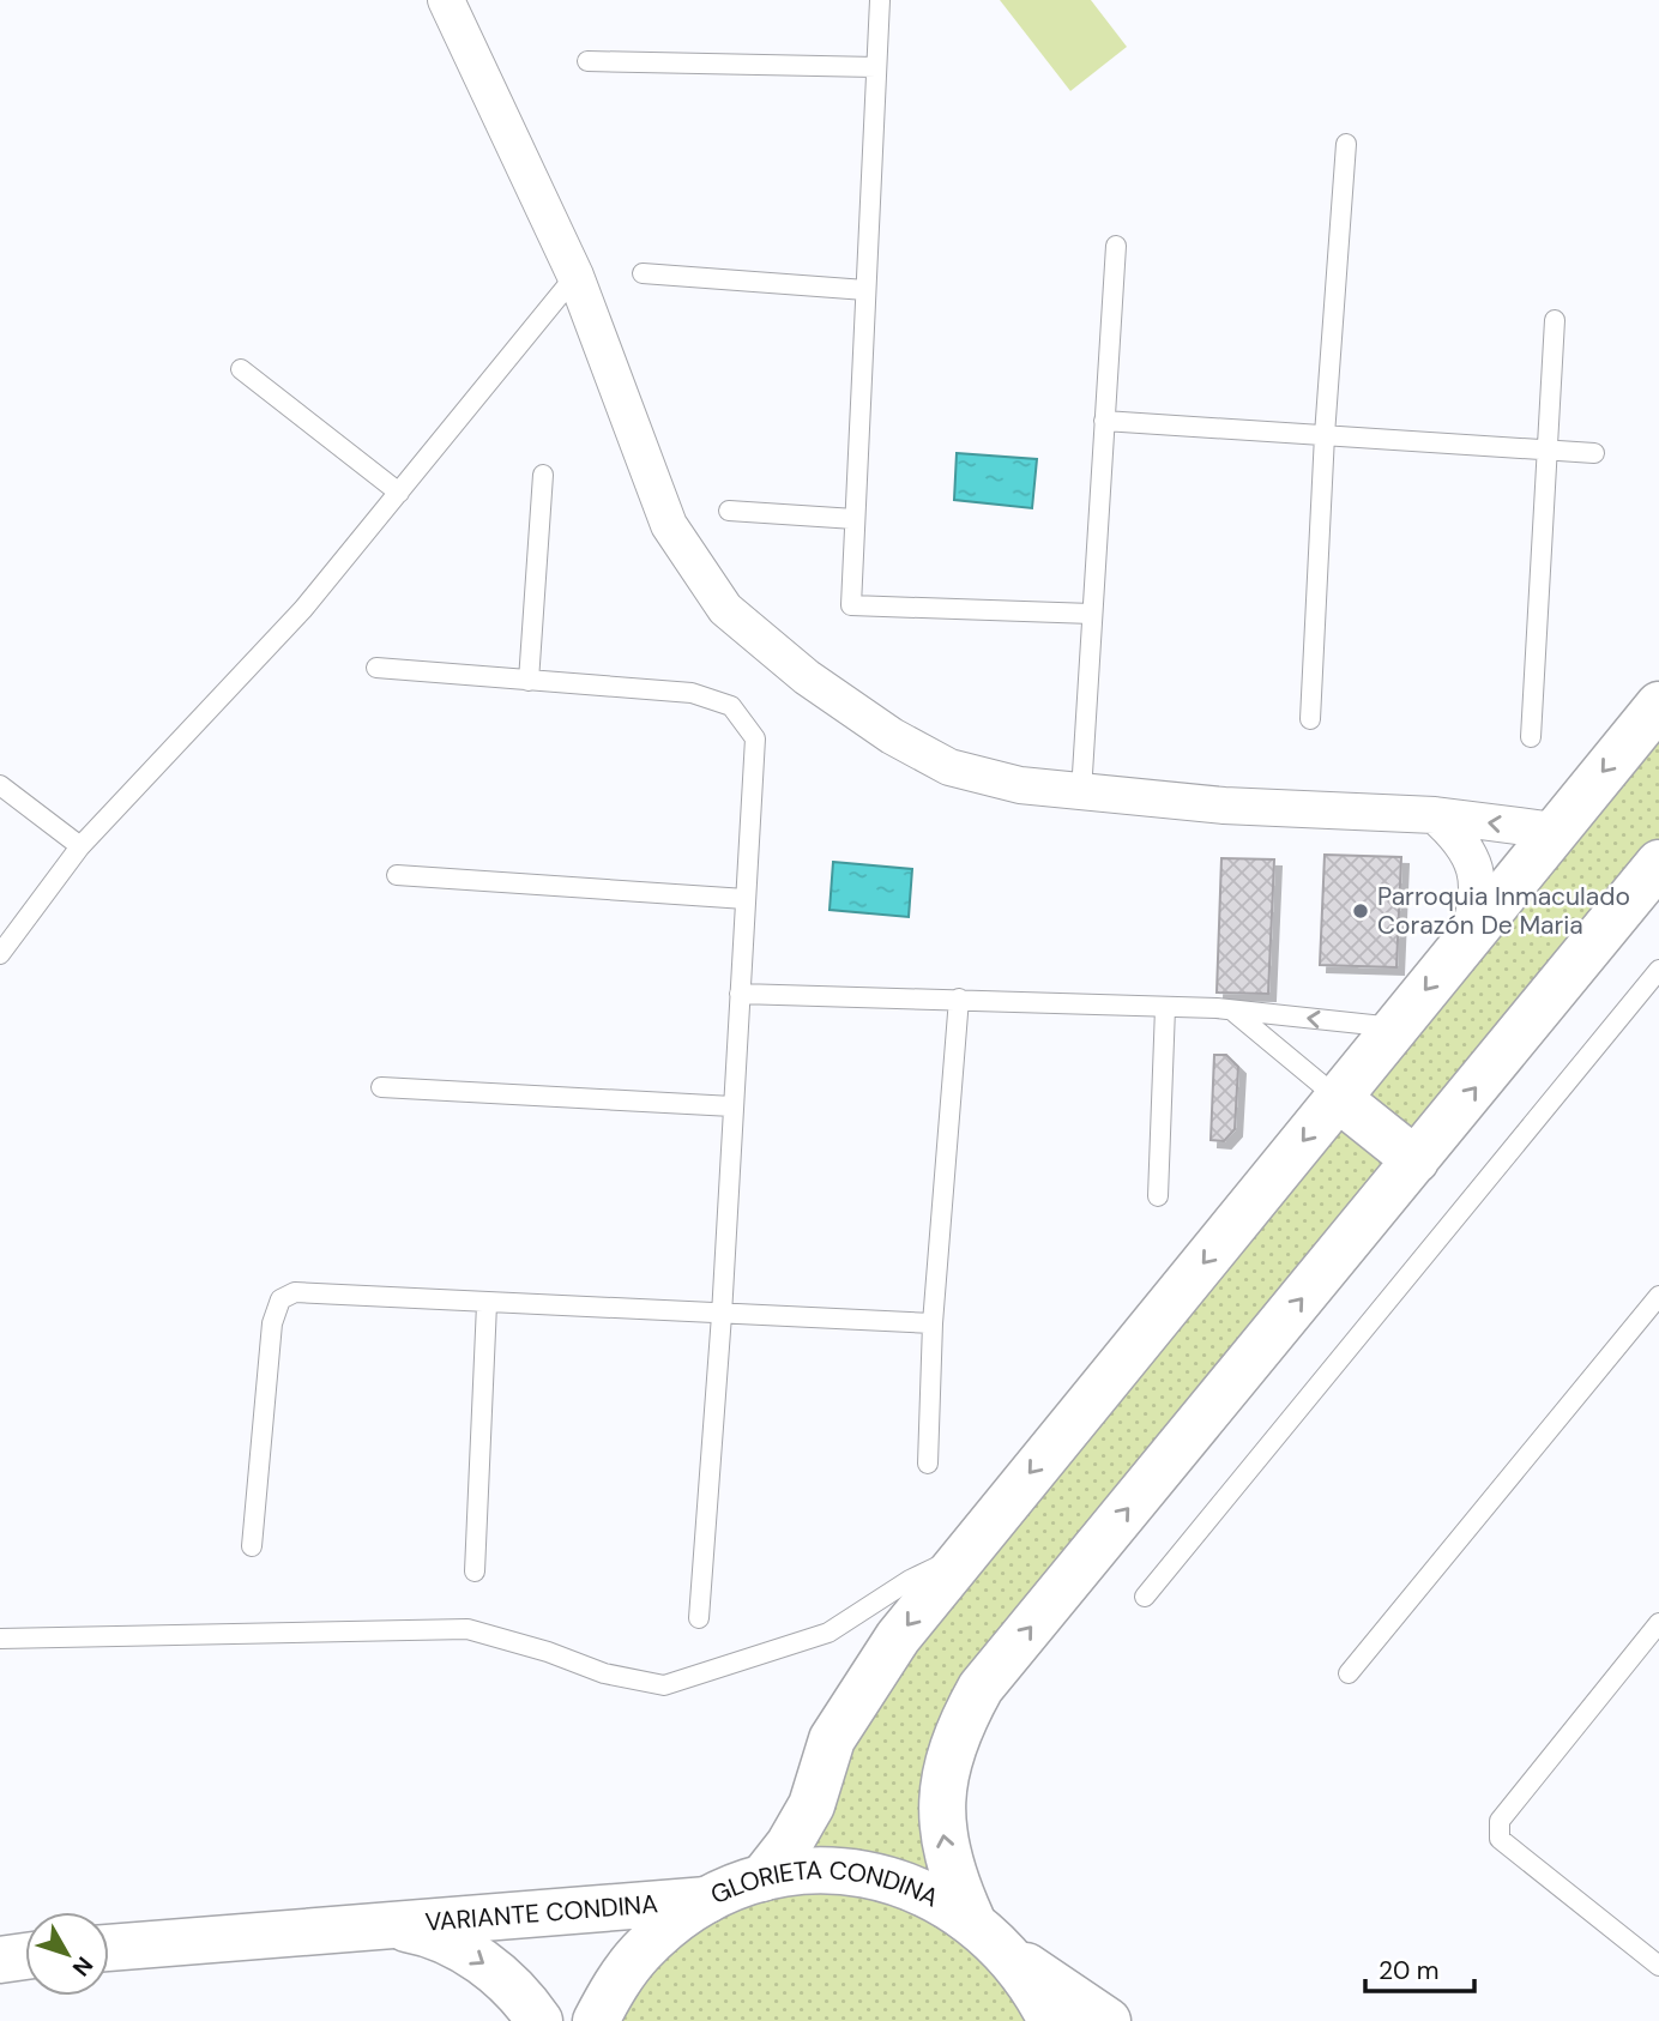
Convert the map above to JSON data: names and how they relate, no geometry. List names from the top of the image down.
{
  "streets": {
    "main road": ["GLORIETA CONDINA", "VARIANTE CONDINA"]
  },
  "crossings": [
    ["GLORIETA CONDINA", "VARIANTE CONDINA"]
  ],
  "places": ["Parroquia Inmaculado Corazón De Maria"],
  "scale_bar": "20 m",
  "north": "bottom right"
}
